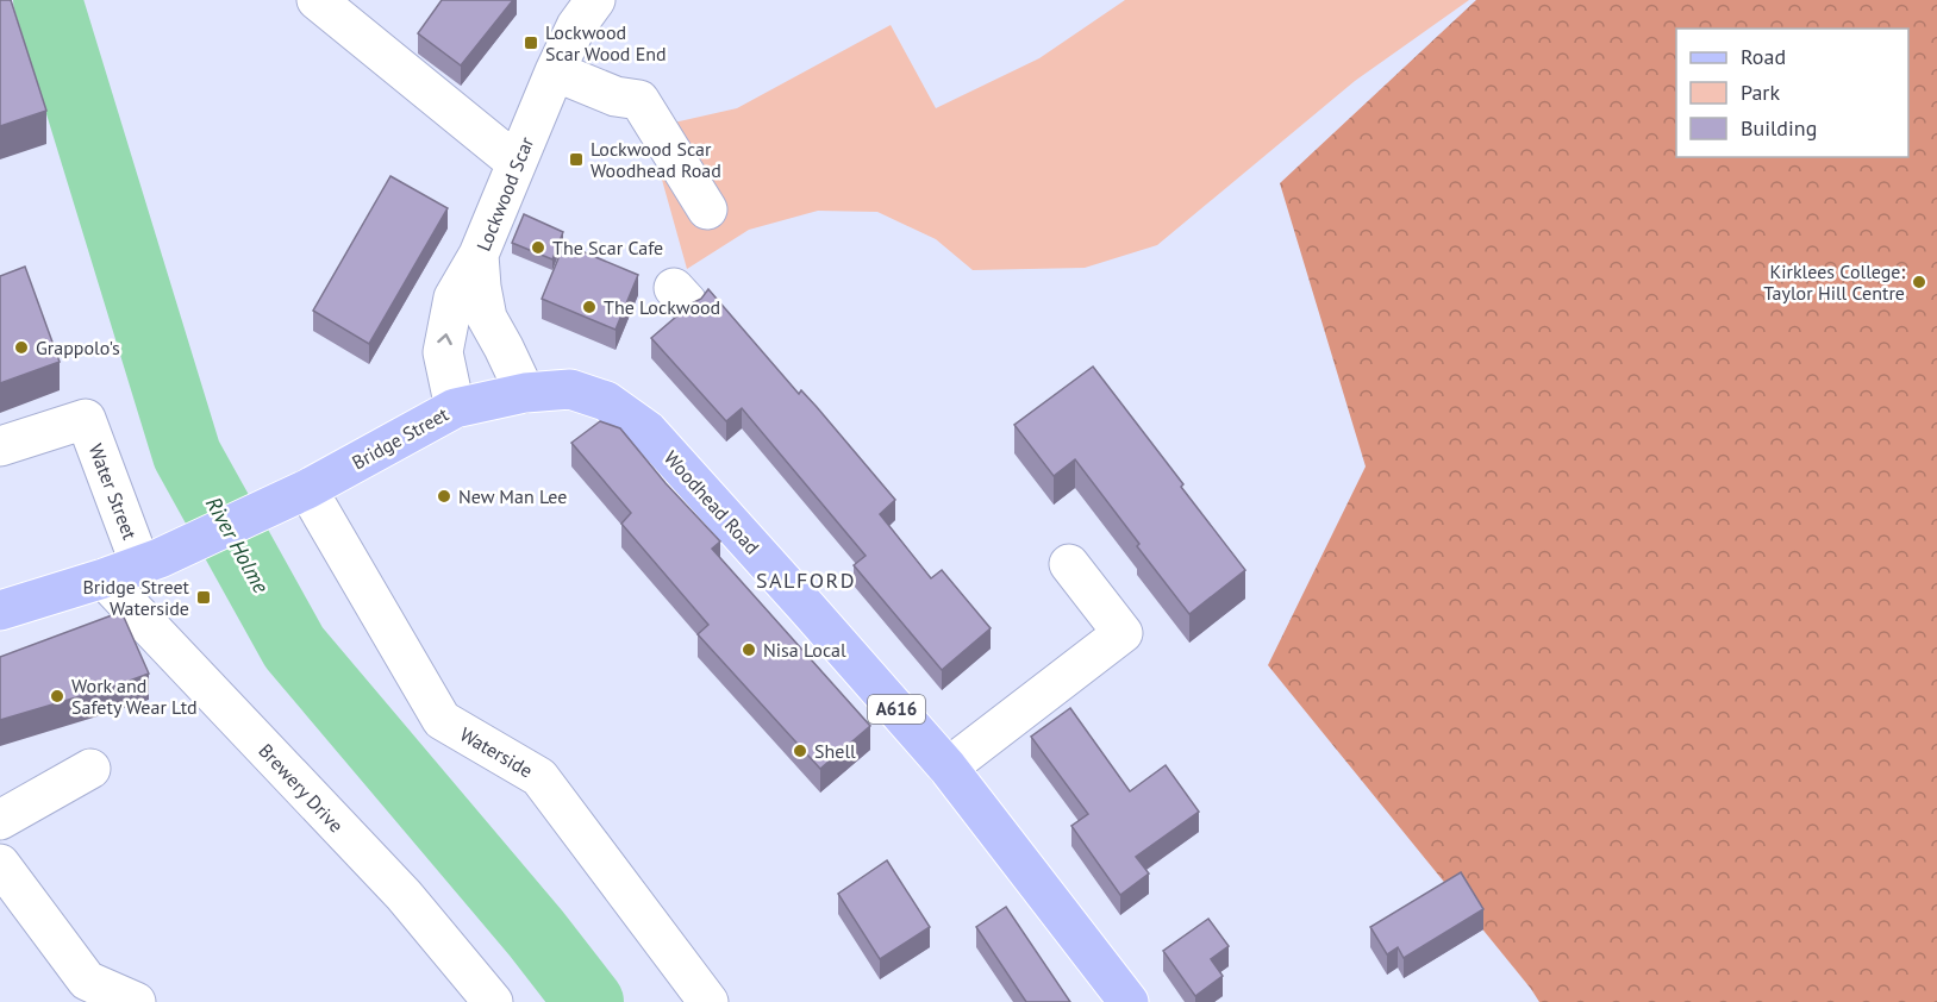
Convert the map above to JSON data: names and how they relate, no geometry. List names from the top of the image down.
{
  "streets": {
    "main road": ["Bridge Street", "Woodhead Road", "A616"],
    "street": [
      "Lockwood Scar",
      "Water Street",
      "Waterside",
      "Brewery Drive"
    ]
  },
  "crossings": [
    ["Lockwood Scar", "Bridge Street"],
    ["Bridge Street", "Water Street"],
    ["Bridge Street", "Woodhead Road"],
    ["Bridge Street", "A616"],
    ["Bridge Street", "Waterside"],
    ["Water Street", "A616"],
    ["A616", "Brewery Drive"]
  ],
  "districts": ["SALFORD"],
  "water": ["River Holme"],
  "places": {
    "transit": ["Lockwood Scar Wood End", "Lockwood Scar Woodhead Road", "Bridge Street Waterside"],
    "other": [
      "The Scar Cafe",
      "Kirklees College: Taylor Hill Centre",
      "The Lockwood",
      "Grappolo's",
      "New Man Lee",
      "Nisa Local",
      "Work and Safety Wear Ltd",
      "Shell"
    ]
  },
  "legend": ["Road", "Park", "Building"]
}
